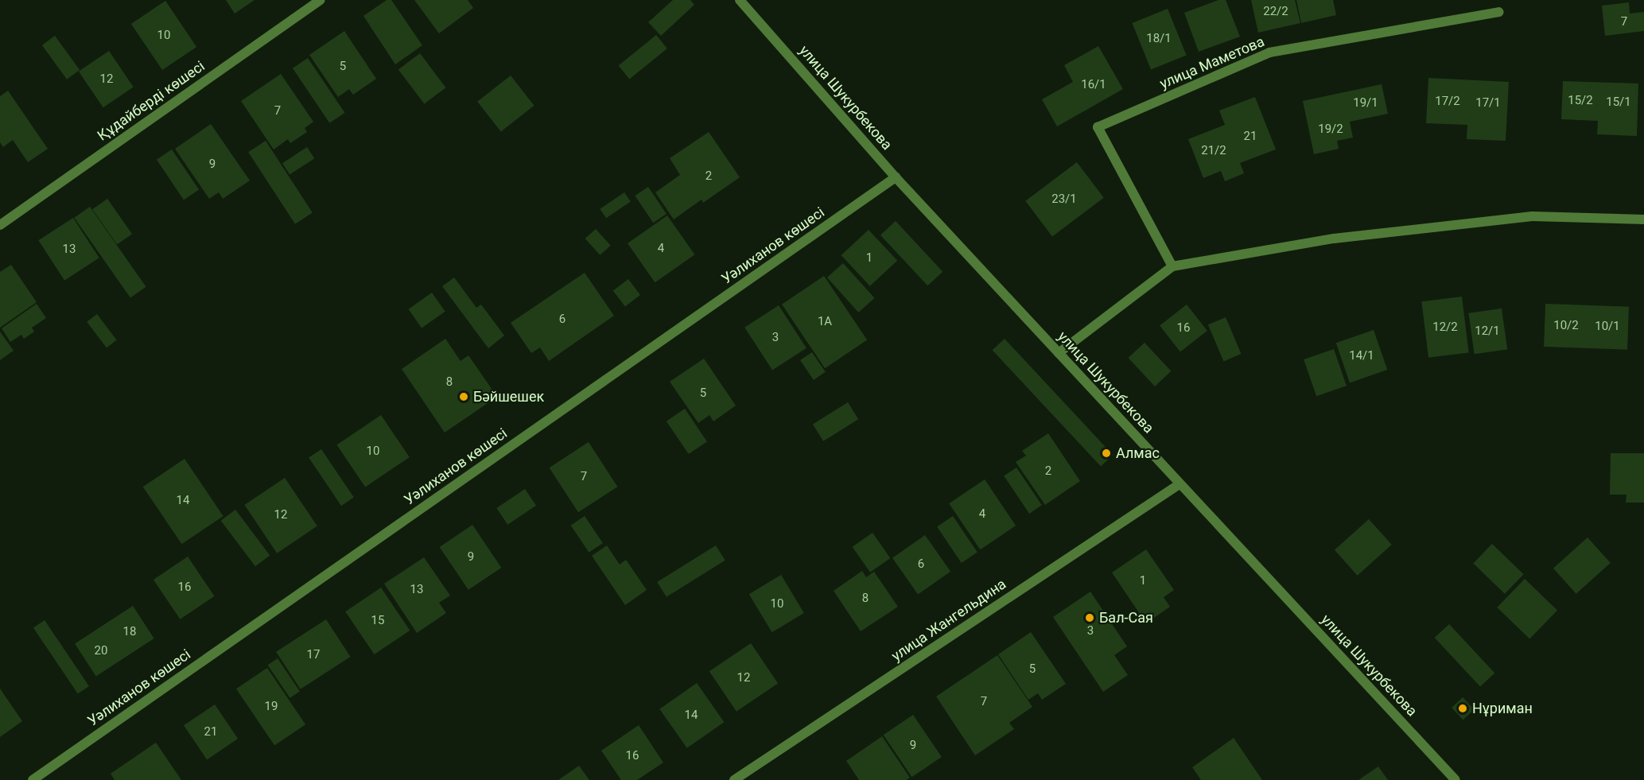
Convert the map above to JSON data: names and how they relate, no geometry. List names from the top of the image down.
{
  "streets": {
    "street": [
      "улица Маметова",
      "улица Шукурбекова",
      "Құдайберді көшесі",
      "Уәлиханов көшесі",
      "улица Жангельдина"
    ]
  },
  "crossings": [
    ["улица Шукурбекова", "Уәлиханов көшесі"],
    ["улица Шукурбекова", "улица Жангельдина"]
  ],
  "places": [
    "Бәйшешек",
    "Алмас",
    "Бал-Сая",
    "Нұриман"
  ],
  "house_numbers": [
    "22/2",
    "7",
    "10",
    "18/1",
    "5",
    "12",
    "16/1",
    "15/2",
    "17/2",
    "15/1",
    "19/1",
    "17/1",
    "7",
    "19/2",
    "21",
    "21/2",
    "9",
    "2",
    "23/1",
    "4",
    "13",
    "1",
    "6",
    "1А",
    "10/2",
    "10/1",
    "12/2",
    "16",
    "12/1",
    "3",
    "14/1",
    "8",
    "5",
    "10",
    "2",
    "7",
    "14",
    "4",
    "12",
    "9",
    "6",
    "1",
    "16",
    "13",
    "8",
    "10",
    "15",
    "3",
    "18",
    "20",
    "17",
    "5",
    "12",
    "7",
    "19",
    "14",
    "21",
    "9",
    "16"
  ]
}
